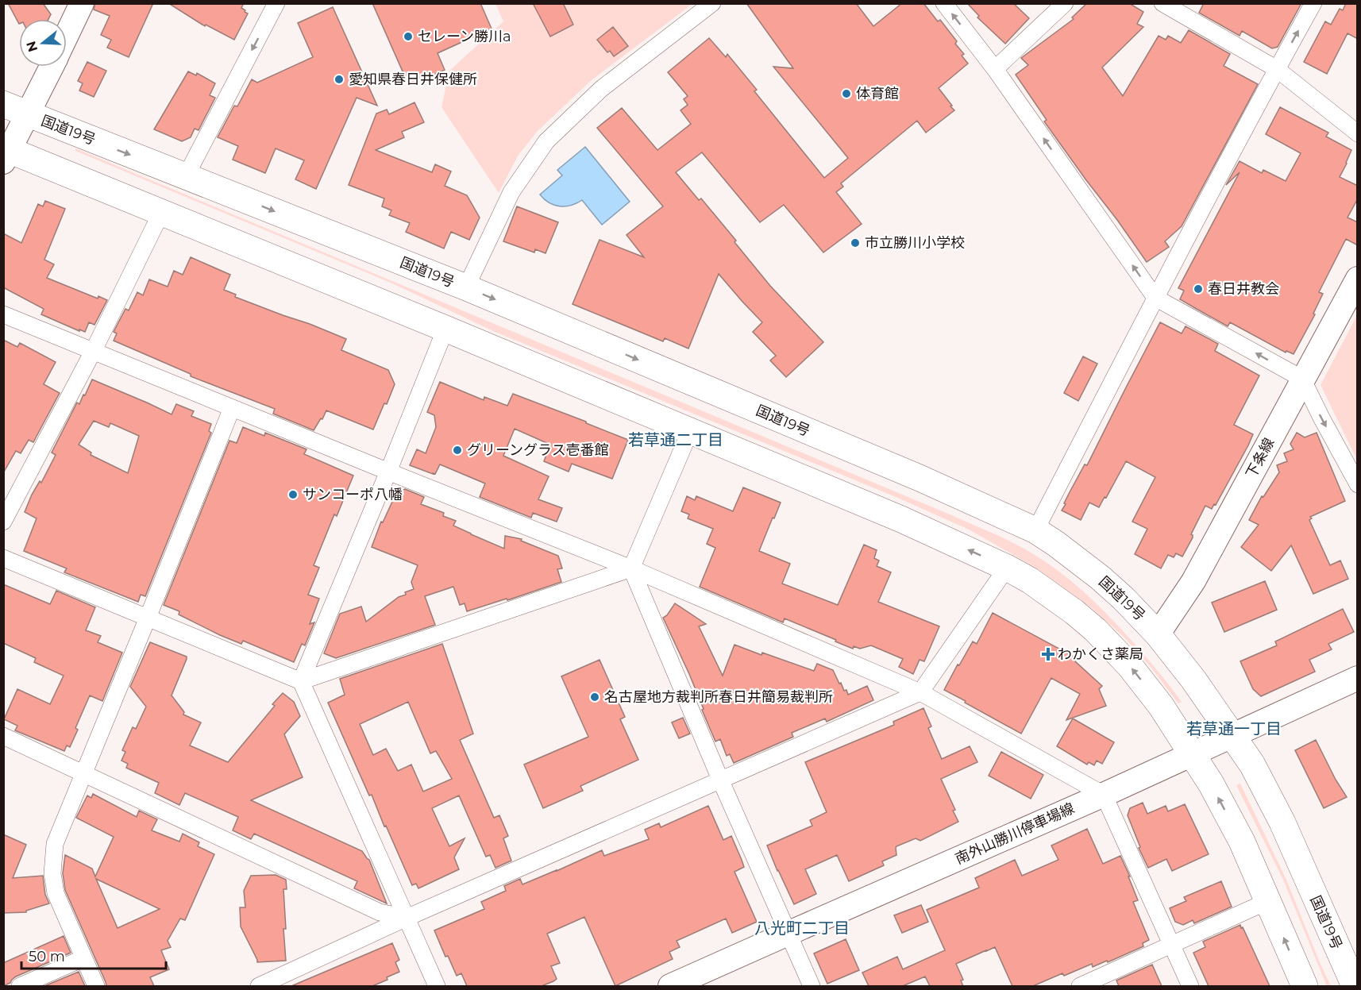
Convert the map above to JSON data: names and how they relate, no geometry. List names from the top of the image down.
{
  "streets": {
    "highway": ["国道19号"],
    "main road": ["下条線", "南外山勝川停車場線"]
  },
  "crossings": [
    ["国道19号", "下条線"],
    ["国道19号", "南外山勝川停車場線"]
  ],
  "districts": ["若草通二丁目", "若草通一丁目", "八光町二丁目"],
  "places": {
    "other": [
      "セレーン勝川a",
      "愛知県春日井保健所",
      "体育館",
      "市立勝川小学校",
      "春日井教会",
      "グリーングラス壱番館",
      "サンコーポ八幡",
      "名古屋地方裁判所春日井簡易裁判所"
    ],
    "health": ["わかくさ薬局"]
  },
  "scale_bar": "50 m",
  "north": "left"
}
